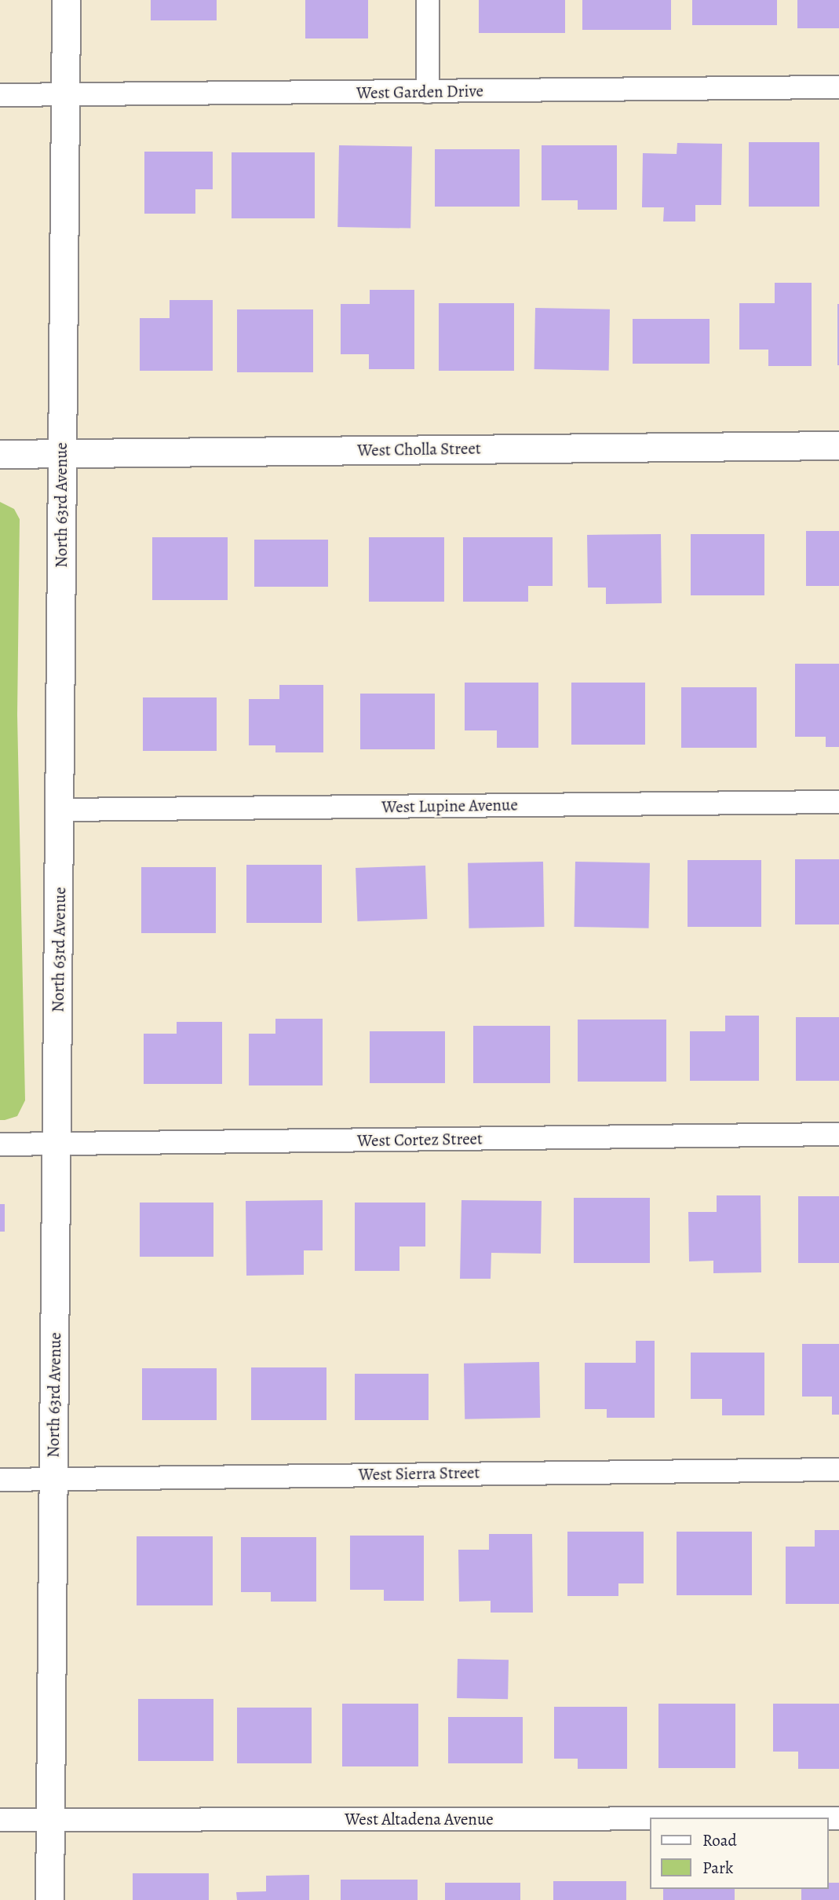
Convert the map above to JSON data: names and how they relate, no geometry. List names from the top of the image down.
{
  "streets": {
    "street": [
      "West Garden Drive",
      "West Cholla Street",
      "North 63rd Avenue",
      "West Lupine Avenue",
      "West Cortez Street",
      "West Sierra Street",
      "West Altadena Avenue"
    ]
  },
  "crossings": [
    ["West Garden Drive", "North 63rd Avenue"],
    ["West Cholla Street", "North 63rd Avenue"],
    ["North 63rd Avenue", "West Lupine Avenue"],
    ["North 63rd Avenue", "West Cortez Street"],
    ["North 63rd Avenue", "West Sierra Street"],
    ["North 63rd Avenue", "West Altadena Avenue"]
  ],
  "legend": ["Road", "Park"]
}
